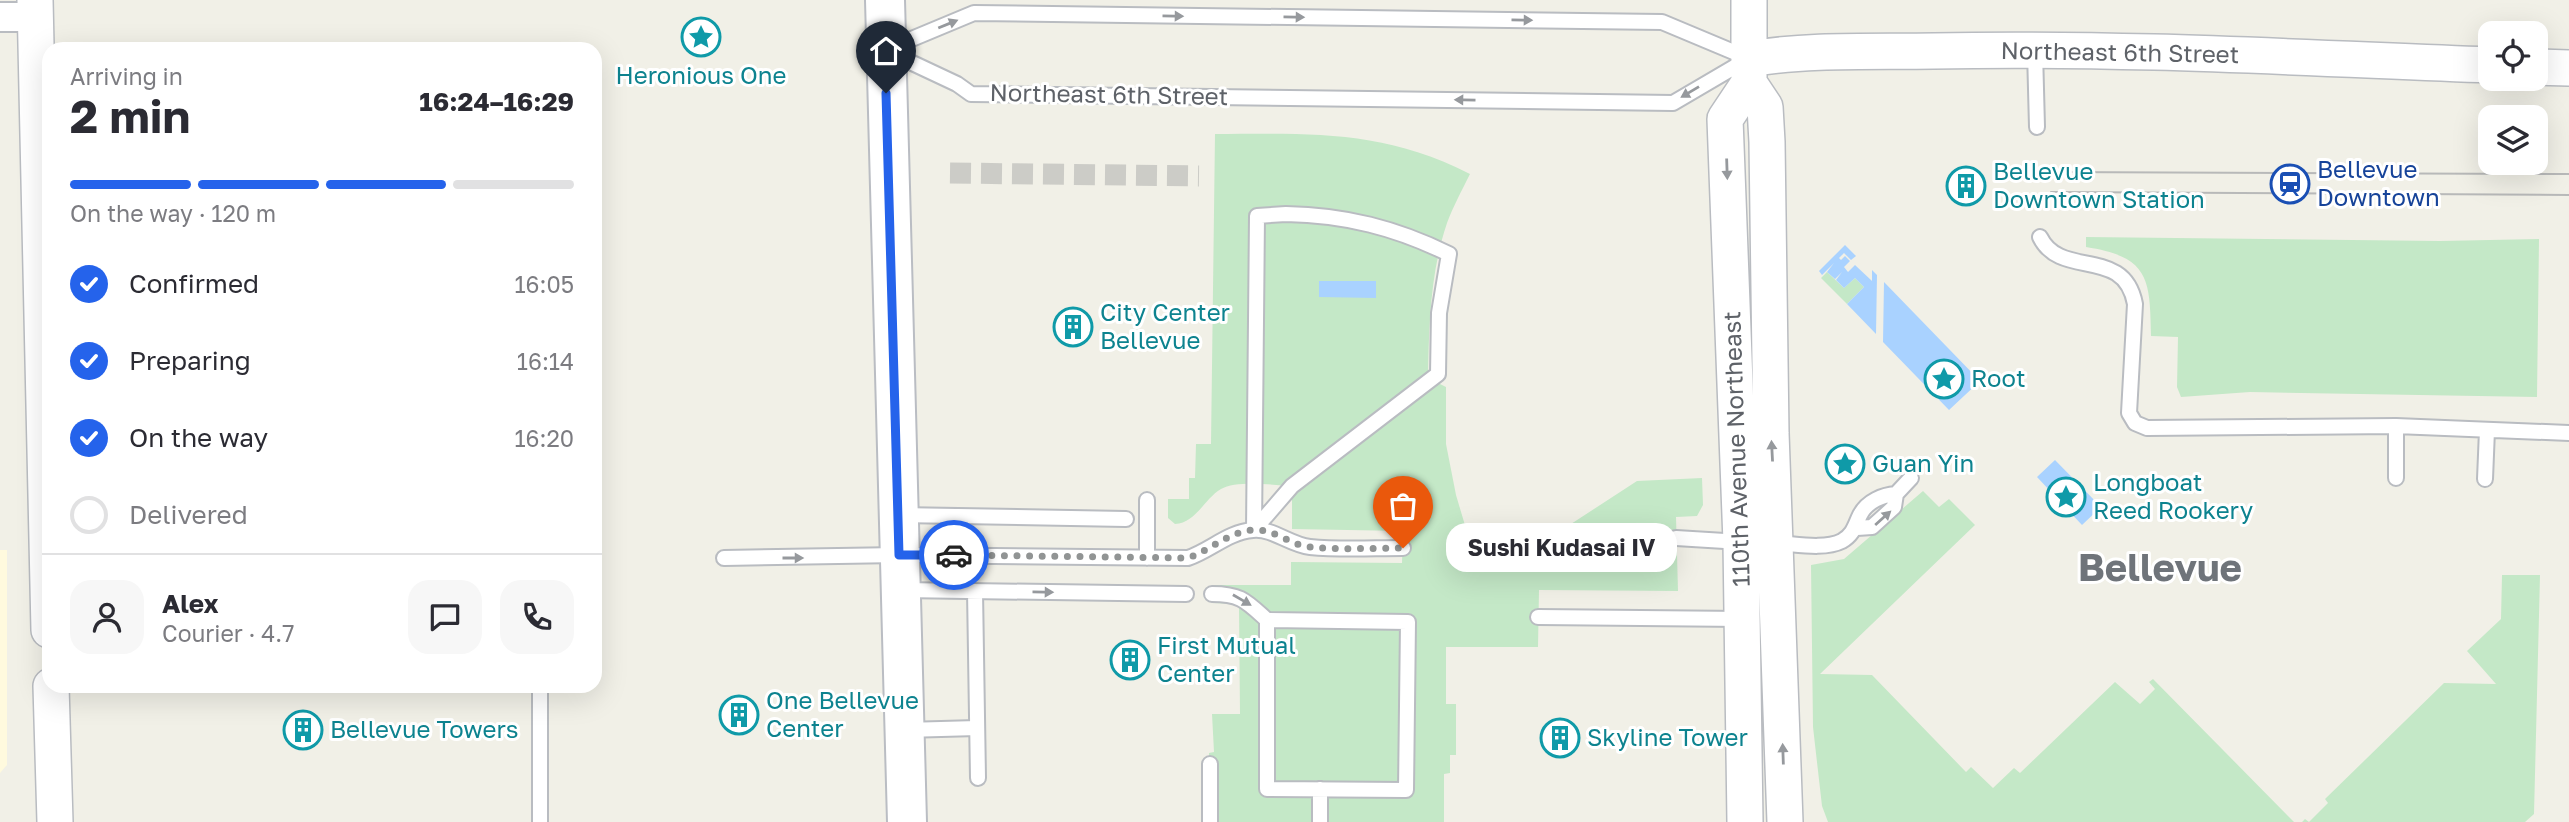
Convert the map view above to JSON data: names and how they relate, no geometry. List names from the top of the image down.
{
  "streets": {
    "street": ["Northeast 6th Street", "110th Avenue Northeast"]
  },
  "crossings": [
    ["Northeast 6th Street", "110th Avenue Northeast"]
  ],
  "districts": ["Bellevue"],
  "places": {
    "place": [
      "Heronious One",
      "Root",
      "Guan Yin",
      "Longboat Reed Rookery"
    ],
    "station": ["Bellevue Downtown"],
    "building": [
      "Bellevue Downtown Station",
      "City Center Bellevue",
      "First Mutual Center",
      "One Bellevue Center",
      "Bellevue Towers",
      "Skyline Tower"
    ],
    "other": ["Sushi Kudasai IV"]
  },
  "page": {
    "heading": ["2 min", "Arriving in", "16:24–16:29"],
    "panel": ["Alex", "Courier · 4.7"],
    "bar": "On the way · 120 m",
    "list": [
      ["Confirmed", "16:05"],
      ["Preparing", "16:14"],
      ["On the way", "16:20"],
      "Delivered"
    ],
    "bubble": "Sushi Kudasai IV"
  }
}
